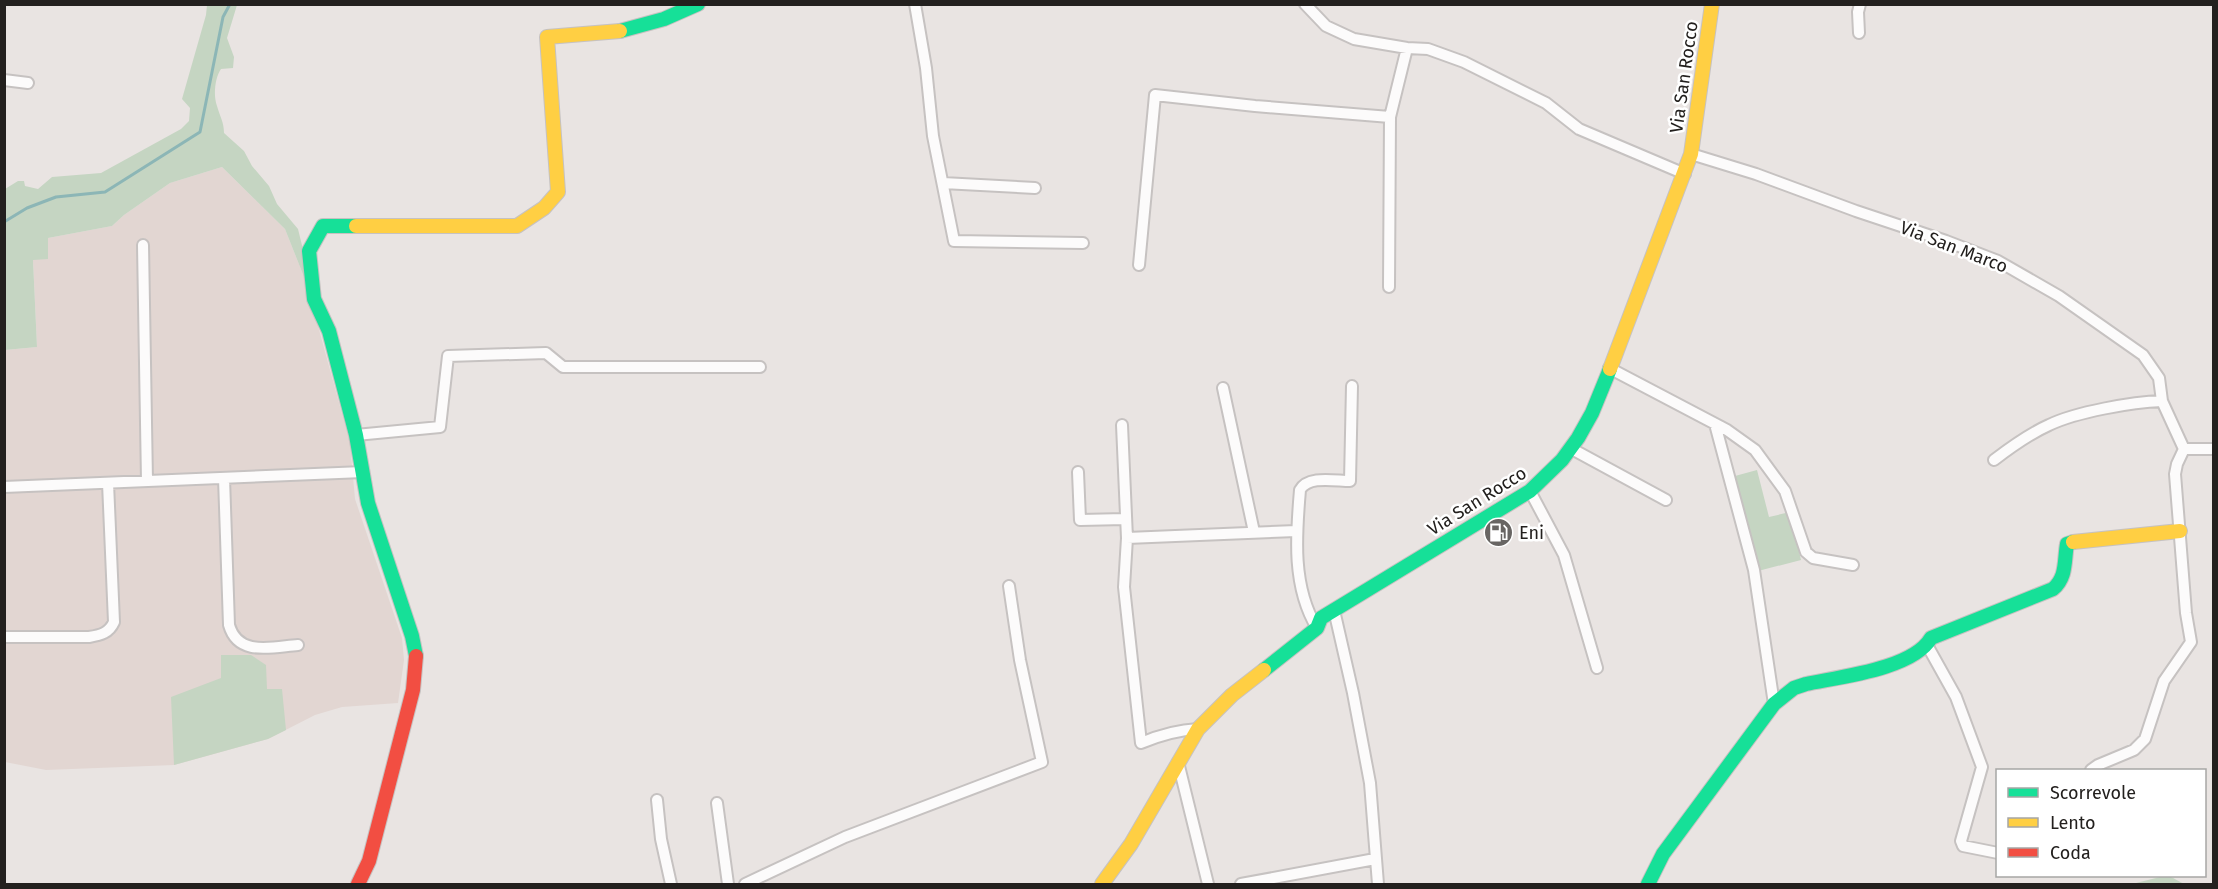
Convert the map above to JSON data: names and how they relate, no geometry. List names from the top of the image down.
{
  "streets": {
    "street": ["Via San Rocco", "Via San Marco"]
  },
  "crossings": [
    ["Via San Rocco", "Via San Marco"]
  ],
  "places": {
    "fuel station": ["Eni"]
  },
  "legend": ["Scorrevole", "Lento", "Coda"]
}
